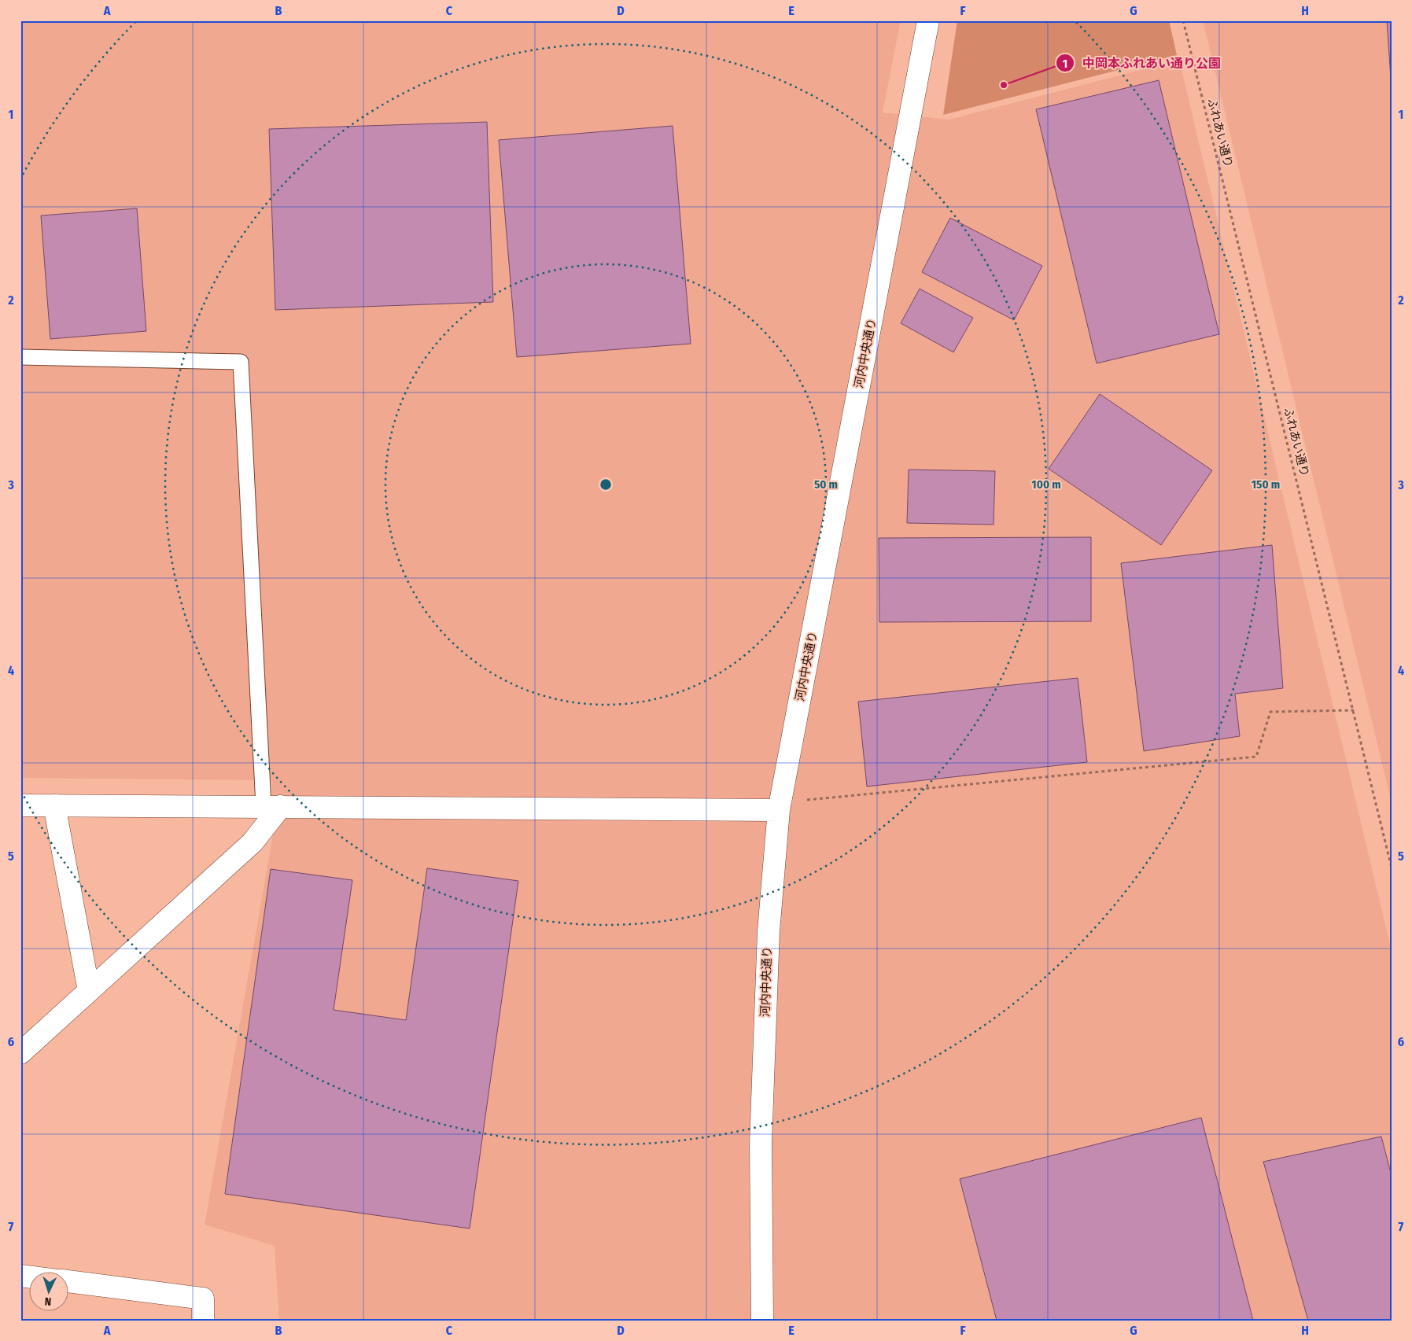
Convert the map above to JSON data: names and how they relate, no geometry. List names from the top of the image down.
{
  "streets": {
    "street": ["河内中央通り"],
    "path": ["ふれあい通り"]
  },
  "places": ["中岡本ふれあい通り公園"],
  "north": "bottom",
  "grid": {
    "columns": [
      "A",
      "B",
      "C",
      "D",
      "E",
      "F",
      "G",
      "H"
    ],
    "rows": [
      "1",
      "2",
      "3",
      "4",
      "5",
      "6",
      "7"
    ]
  },
  "rings": ["50 m", "100 m", "150 m"]
}
